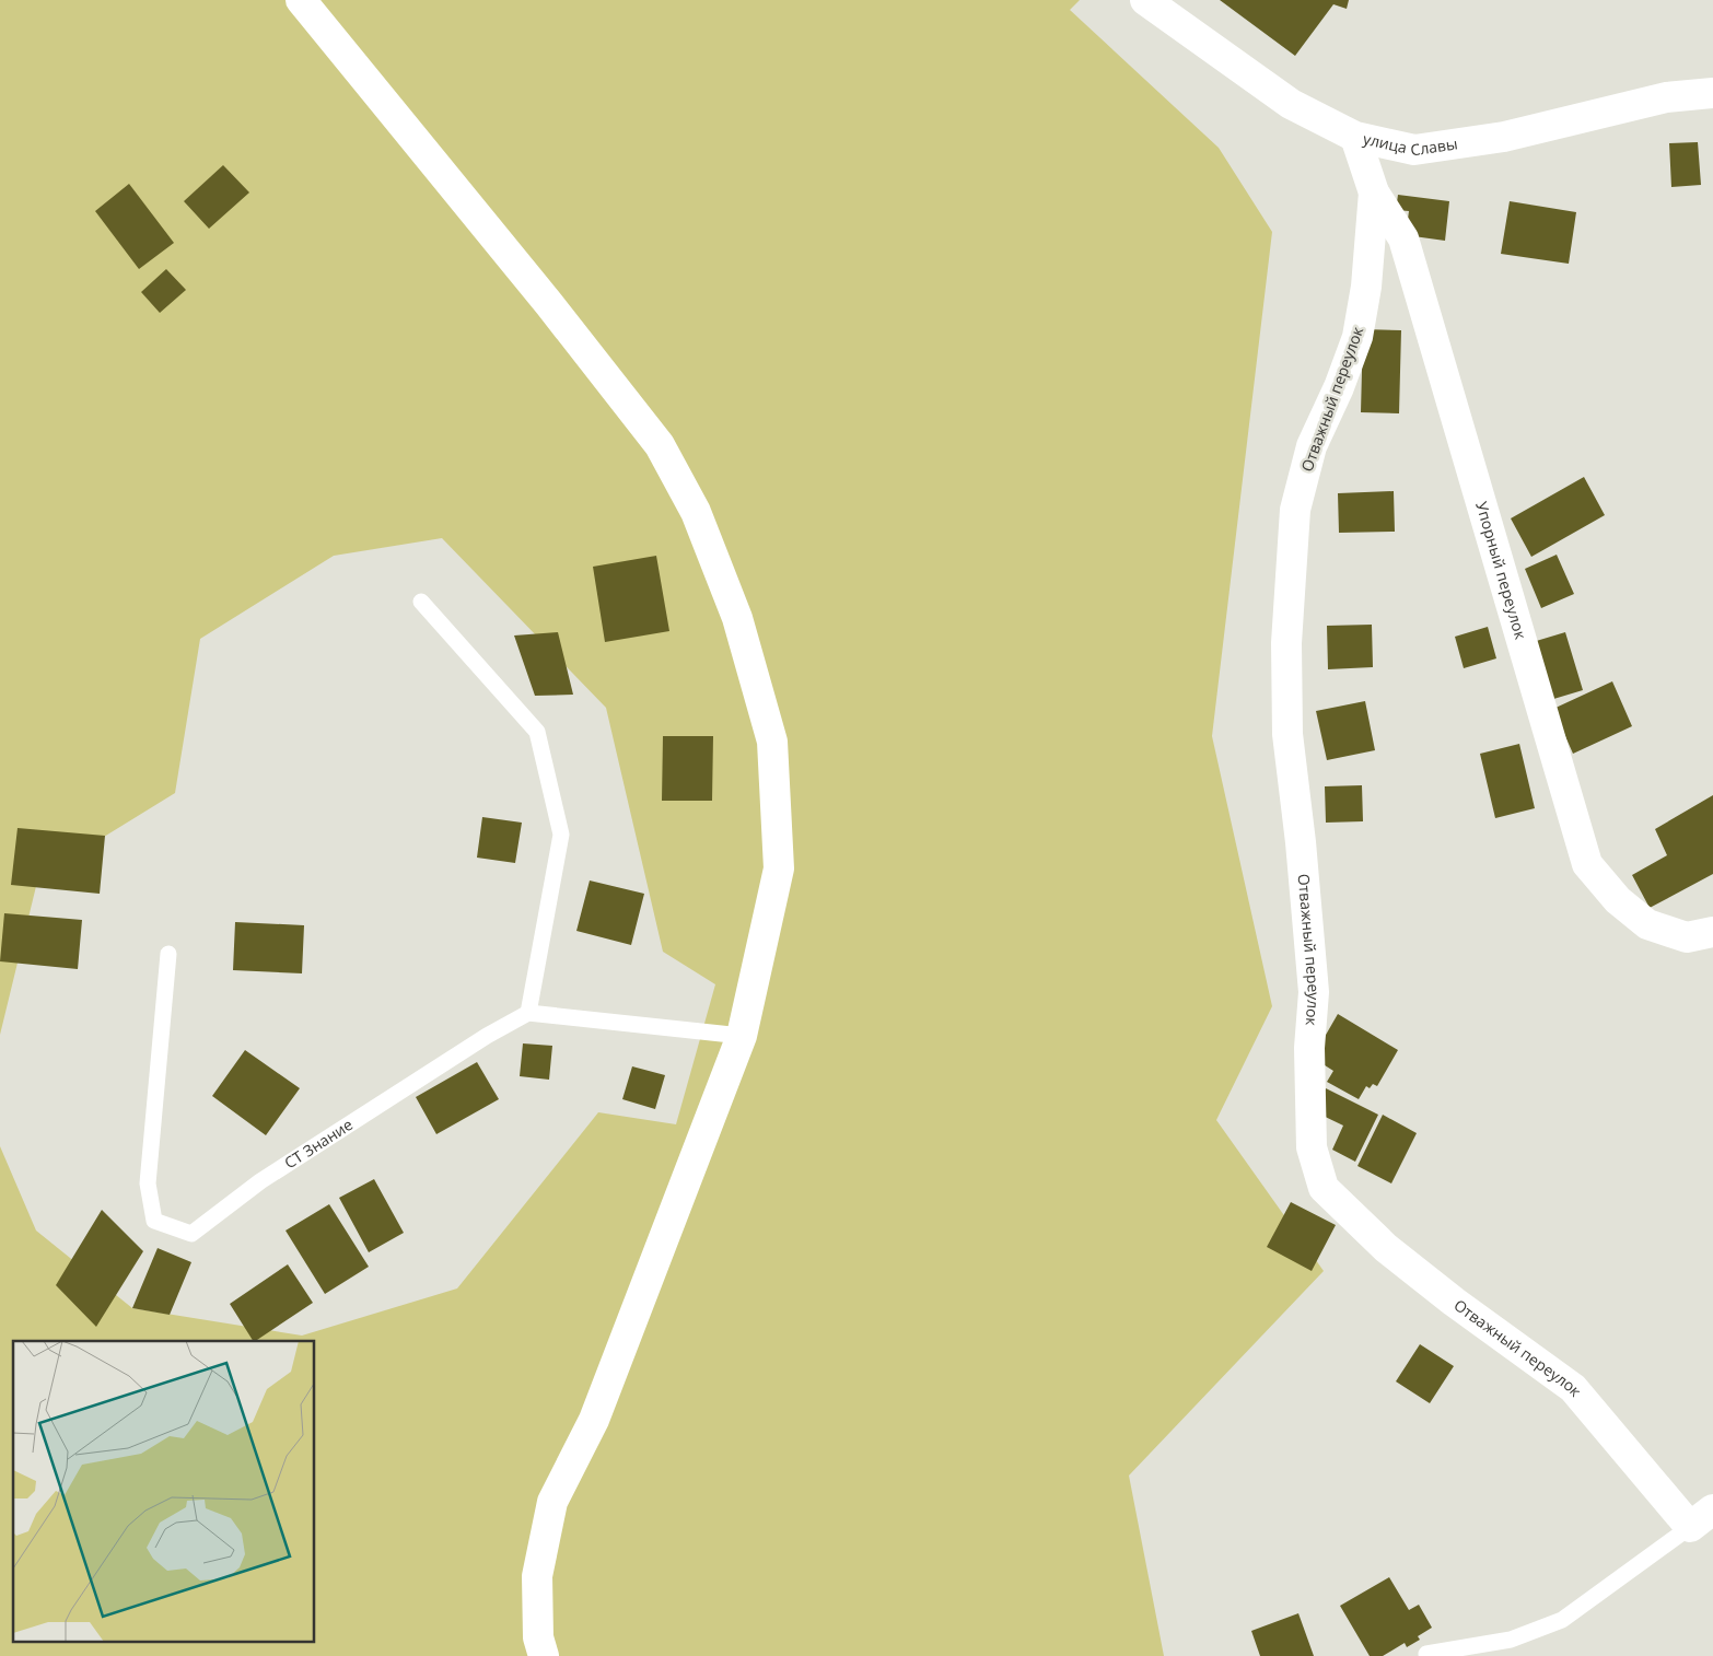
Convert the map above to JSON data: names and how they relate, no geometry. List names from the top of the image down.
{
  "streets": {
    "street": ["улица Славы", "Отважный переулок", "Упорный переулок"],
    "lane": ["СТ Знание"]
  },
  "crossings": [
    ["улица Славы", "Упорный переулок"],
    ["Отважный переулок", "Упорный переулок"]
  ]
}
